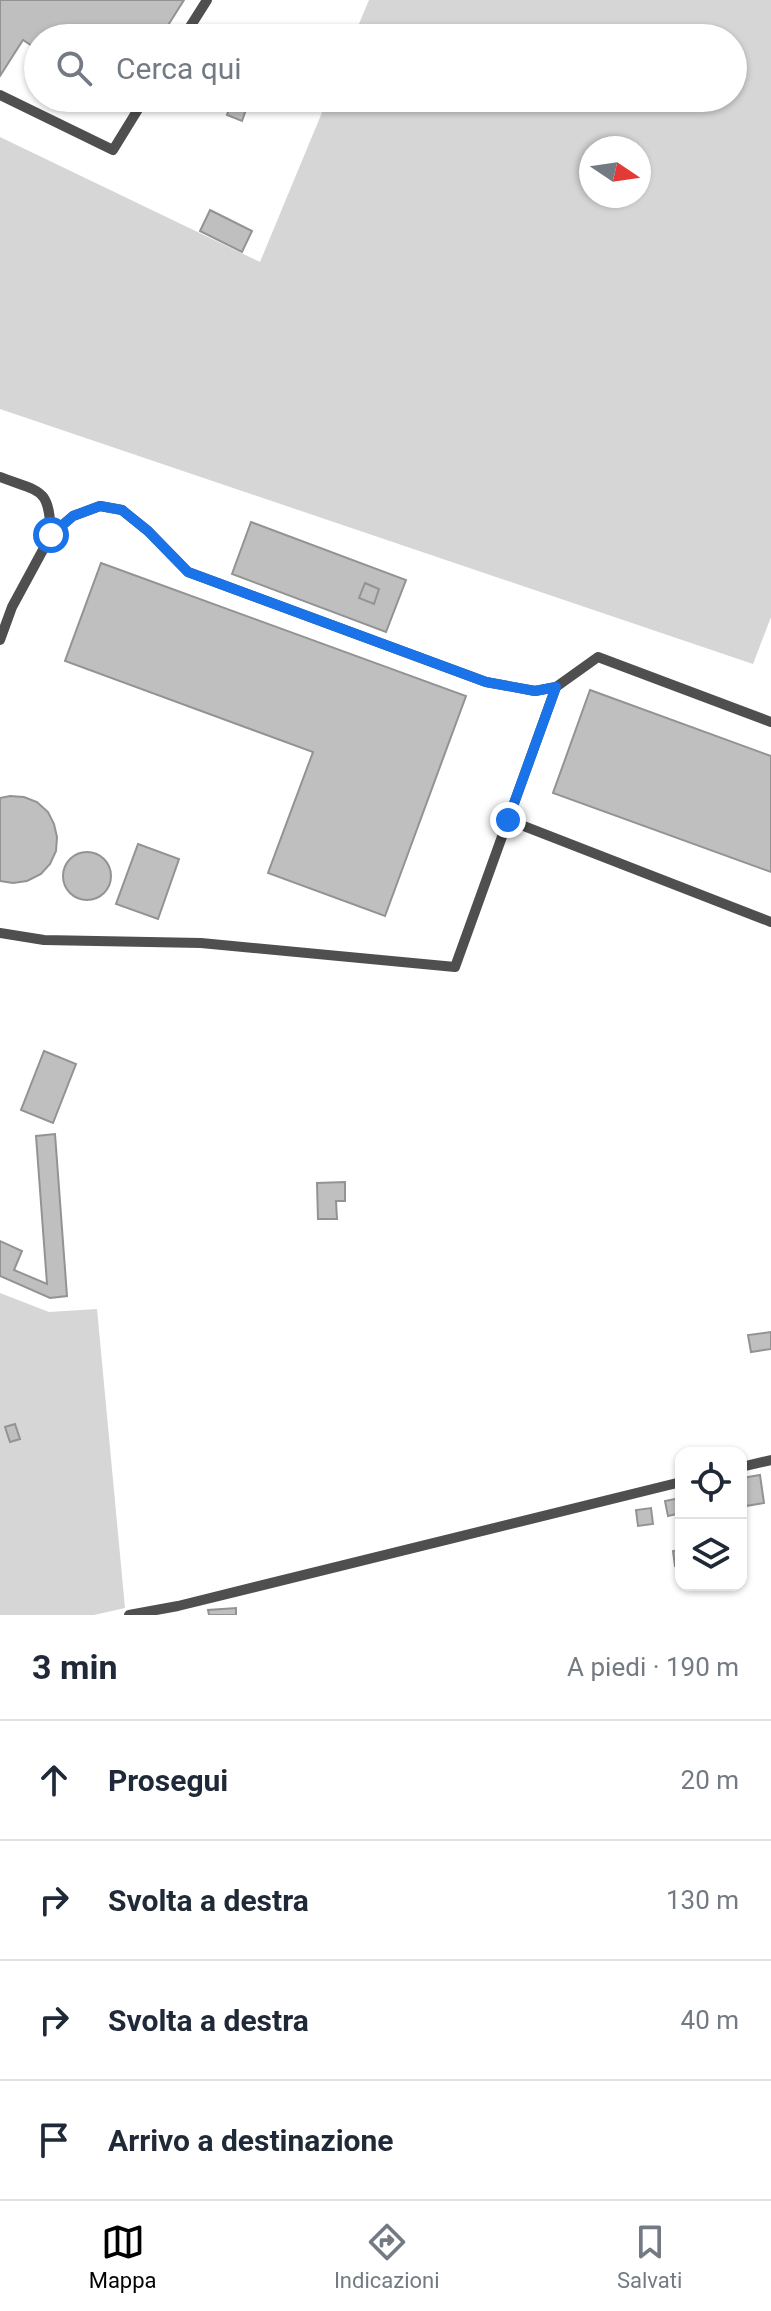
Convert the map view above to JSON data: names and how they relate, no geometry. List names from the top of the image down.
{
  "north": "right",
  "page": {
    "search": "Cerca qui",
    "heading": ["3 min", "A piedi · 190 m"],
    "list": [
      ["Prosegui", "20 m"],
      ["Svolta a destra", "130 m"],
      ["Svolta a destra", "40 m"],
      "Arrivo a destinazione"
    ],
    "nav": ["Mappa", "Indicazioni", "Salvati"]
  }
}
